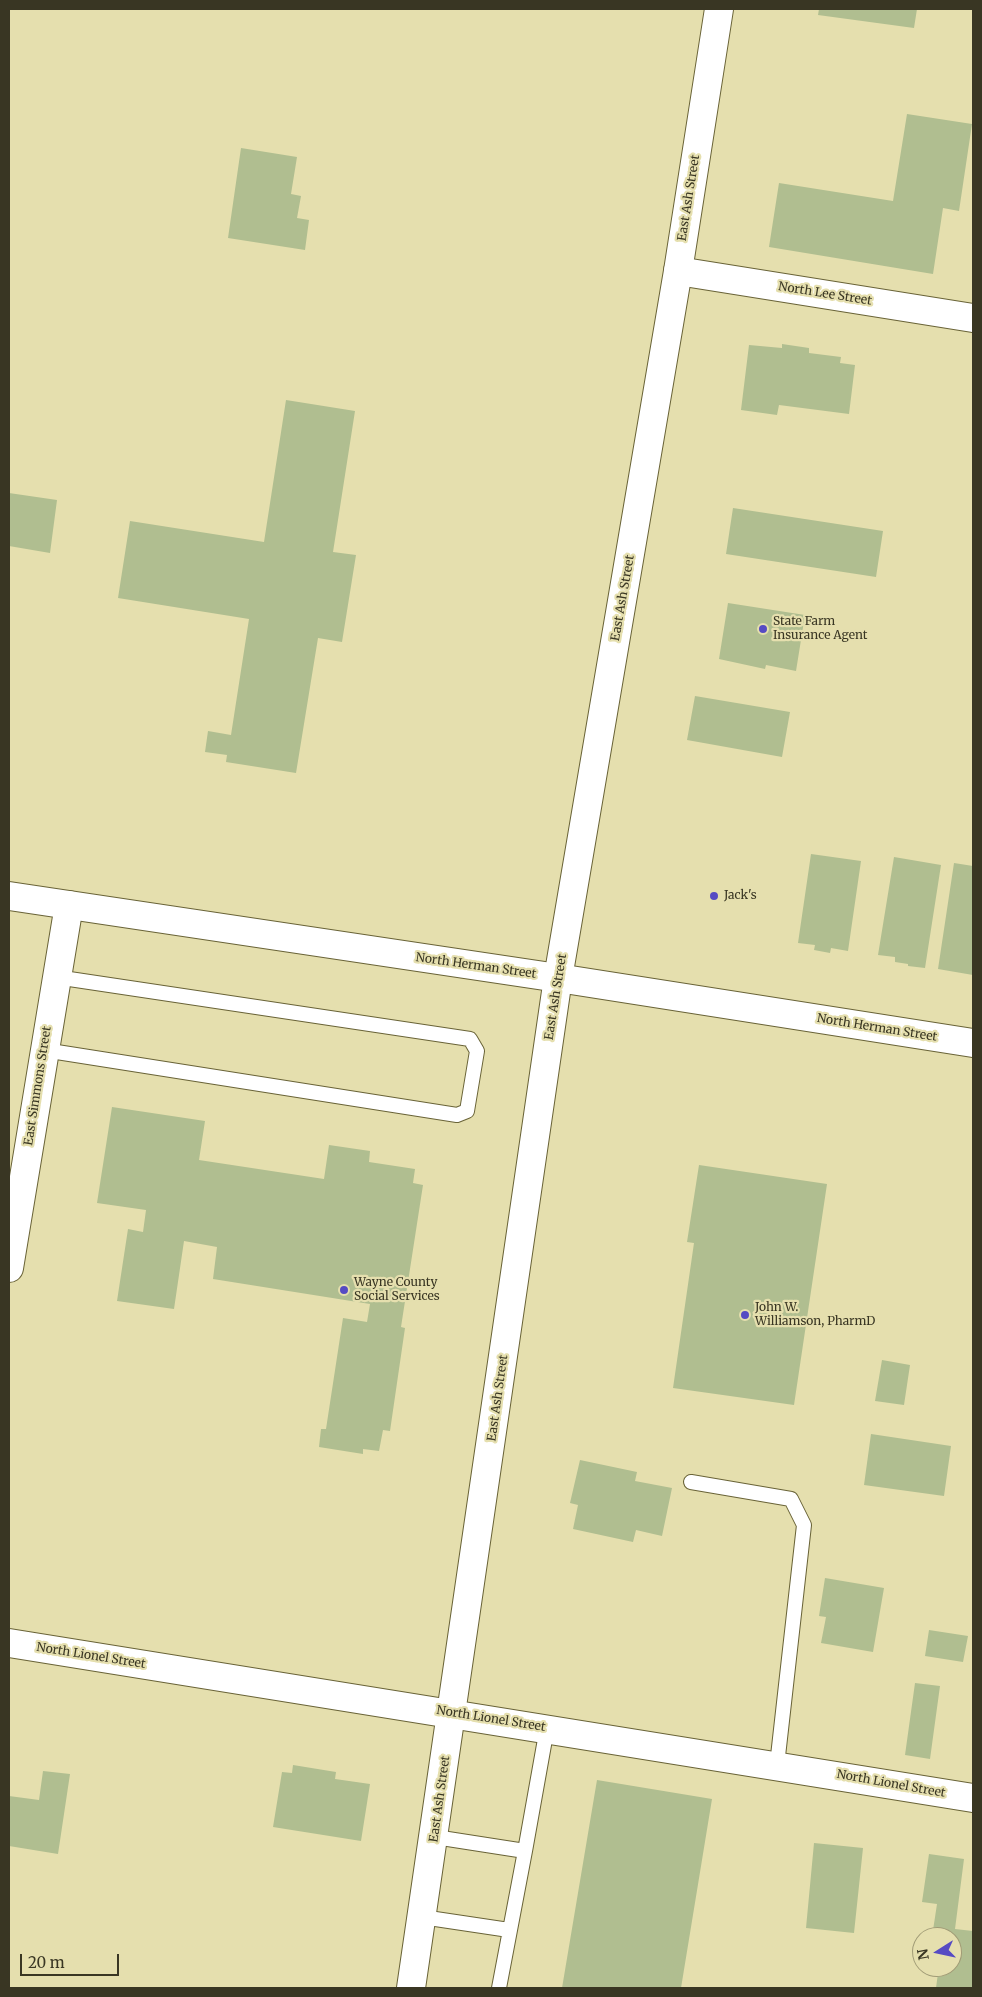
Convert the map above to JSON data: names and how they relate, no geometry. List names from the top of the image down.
{
  "streets": {
    "main road": [
      "East Ash Street",
      "North Lee Street",
      "North Herman Street",
      "East Simmons Street",
      "North Lionel Street"
    ]
  },
  "crossings": [
    ["East Ash Street", "North Lee Street"],
    ["East Ash Street", "North Herman Street"],
    ["East Ash Street", "North Lionel Street"],
    ["North Herman Street", "East Simmons Street"]
  ],
  "places": [
    "State Farm Insurance Agent",
    "Jack's",
    "Wayne County Social Services",
    "John W. Williamson, PharmD"
  ],
  "scale_bar": "20 m",
  "north": "left"
}
